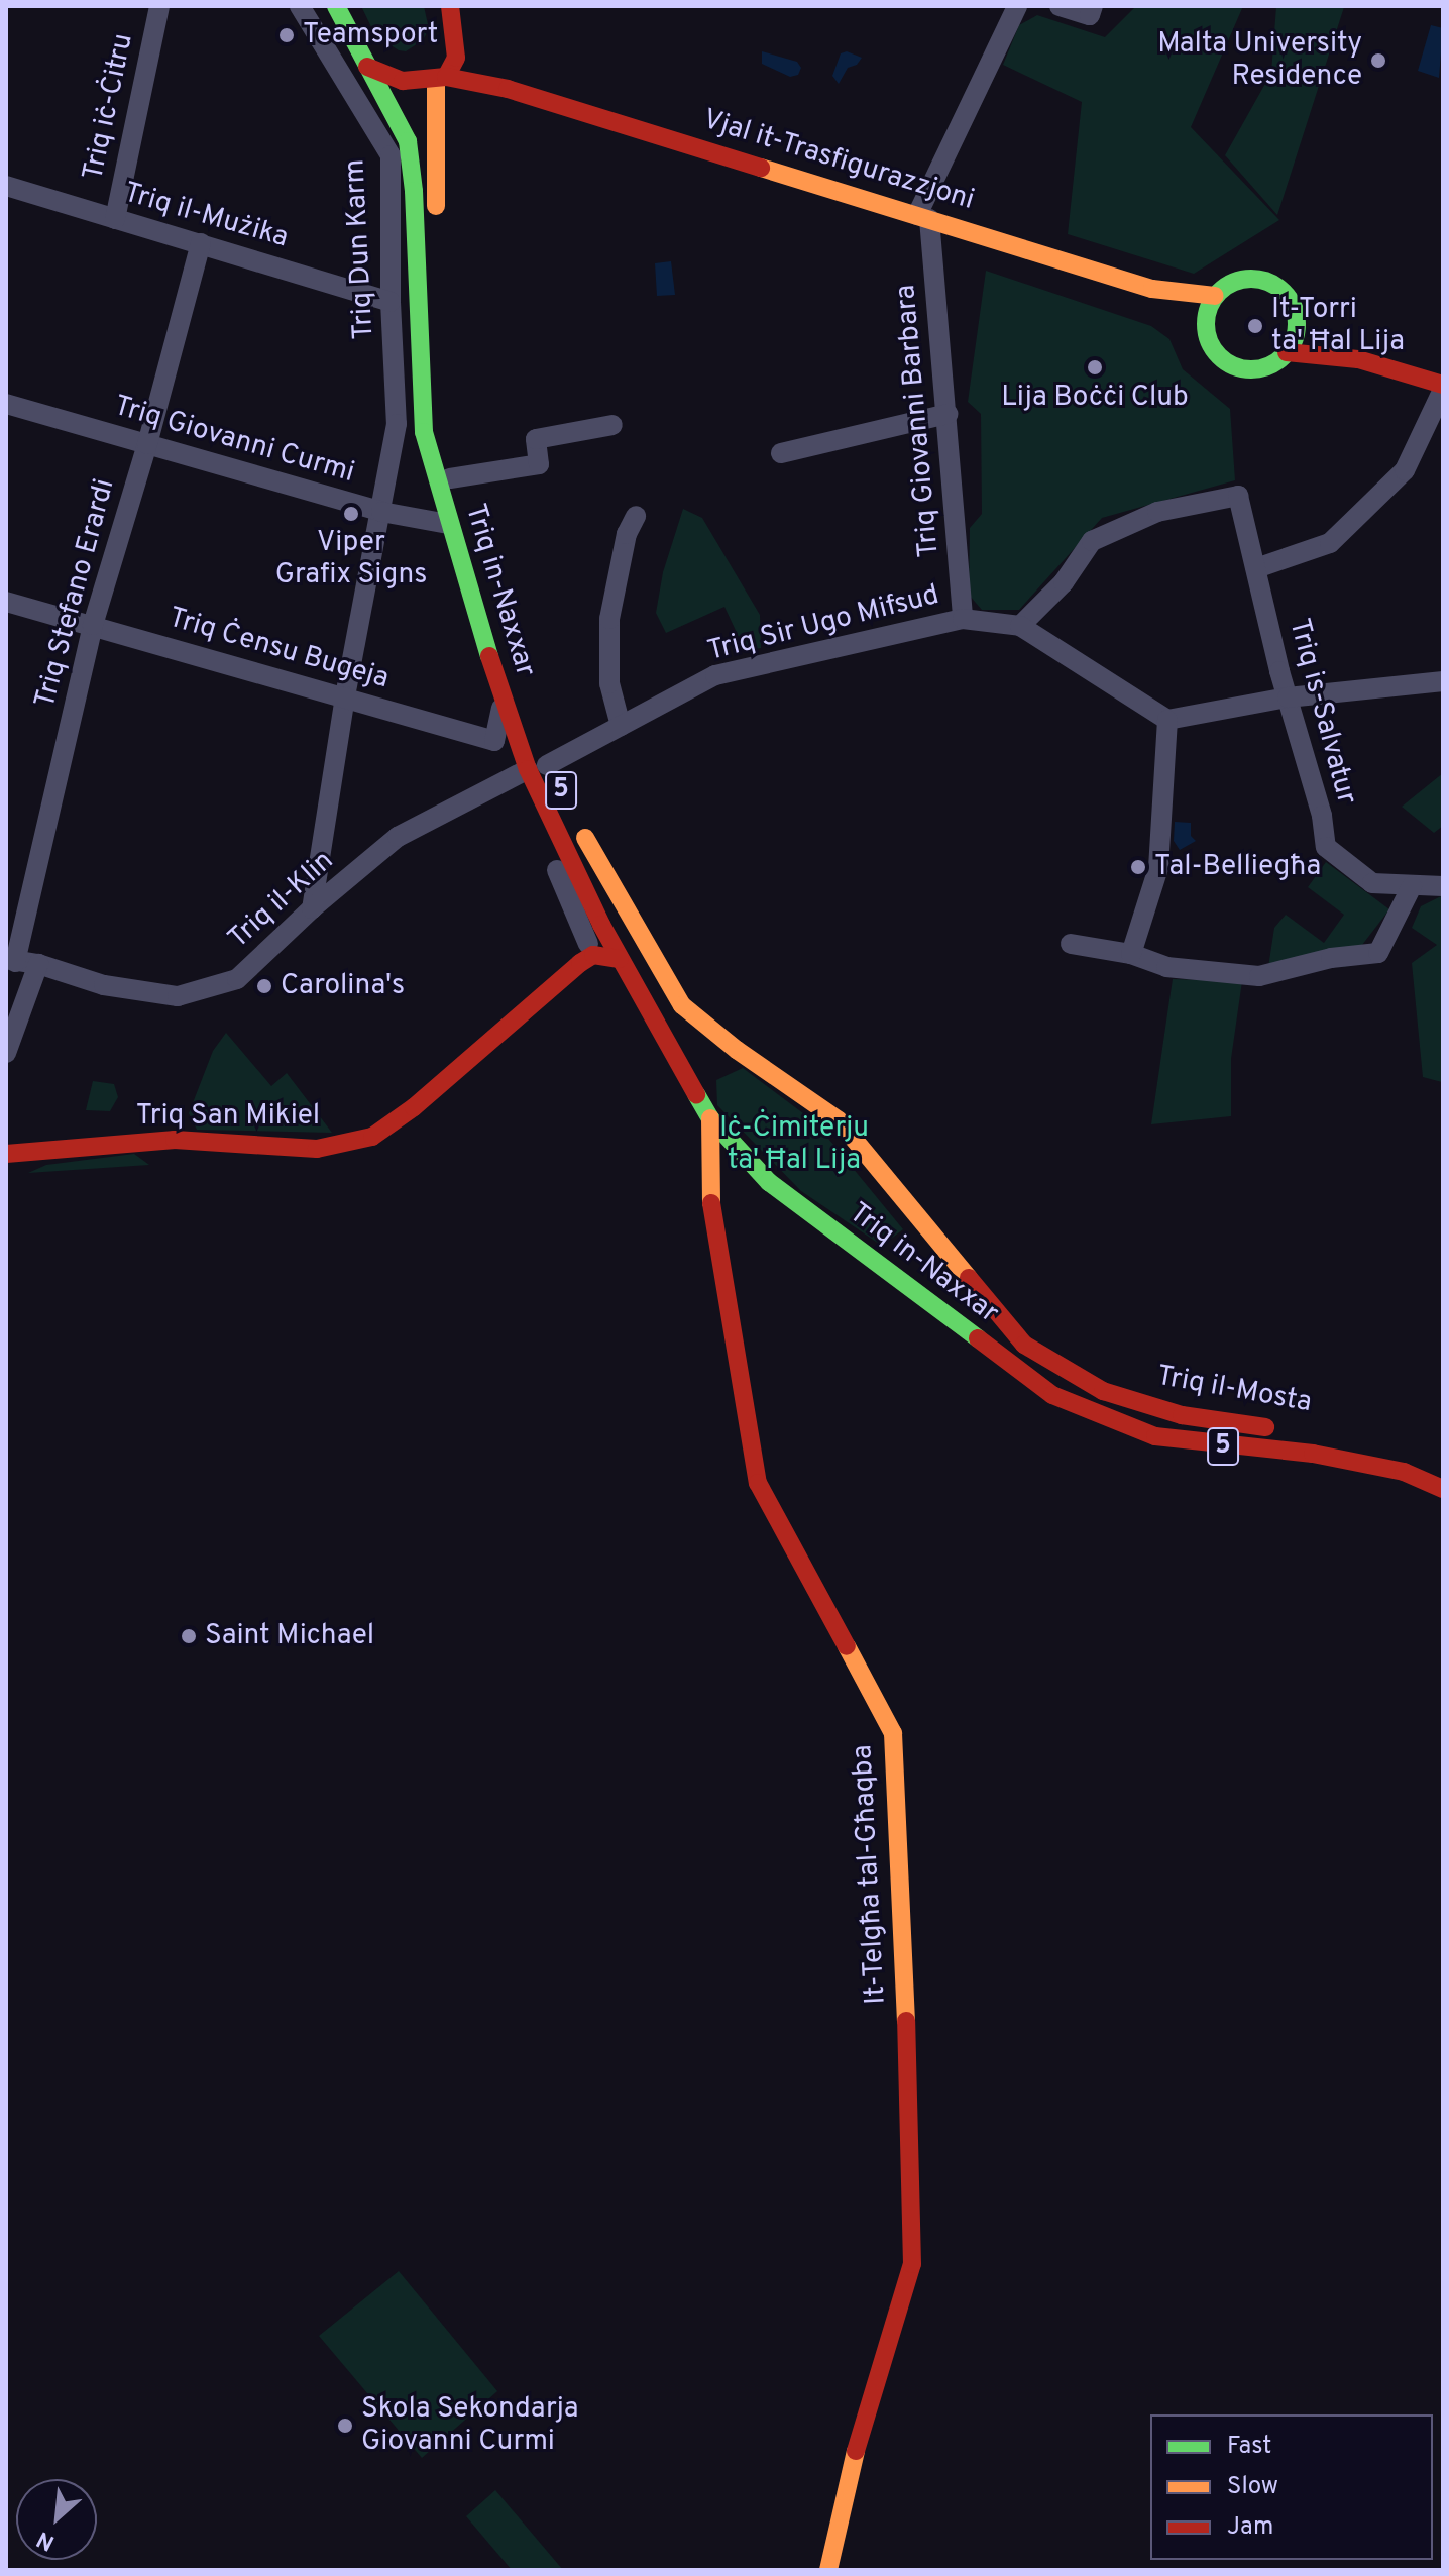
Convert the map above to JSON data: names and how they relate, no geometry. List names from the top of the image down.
{
  "streets": {
    "main road": [
      "Vjal it-Trasfigurazzjoni",
      "Triq in-Naxxar",
      "5",
      "Triq San Mikiel",
      "Triq il-Mosta",
      "It-Telgħa tal-Għaqba"
    ],
    "street": [
      "Triq iċ-Ċitru",
      "Triq il-Mużika",
      "Triq Dun Karm",
      "Triq Giovanni Barbara",
      "Triq Giovanni Curmi",
      "Triq Stefano Erardi",
      "Triq Sir Ugo Mifsud",
      "Triq Ċensu Bugeja",
      "Triq is-Salvatur",
      "Triq il-Klin"
    ]
  },
  "crossings": [
    ["Triq iċ-Ċitru", "Triq il-Mużika"],
    ["Vjal it-Trasfigurazzjoni", "Triq Giovanni Barbara"],
    ["Triq il-Mużika", "Triq Dun Karm"],
    ["Triq il-Mużika", "Triq Stefano Erardi"],
    ["Triq Dun Karm", "Triq Giovanni Curmi"],
    ["Triq Dun Karm", "Triq Ċensu Bugeja"],
    ["Triq Dun Karm", "Triq il-Klin"],
    ["Triq Giovanni Barbara", "Triq Sir Ugo Mifsud"],
    ["Triq Giovanni Curmi", "Triq in-Naxxar"],
    ["Triq Giovanni Curmi", "Triq Stefano Erardi"],
    ["Triq in-Naxxar", "Triq Sir Ugo Mifsud"],
    ["Triq in-Naxxar", "Triq Ċensu Bugeja"],
    ["Triq in-Naxxar", "Triq il-Klin"],
    ["Triq in-Naxxar", "Triq San Mikiel"],
    ["Triq in-Naxxar", "Triq il-Mosta"],
    ["Triq in-Naxxar", "It-Telgħa tal-Għaqba"],
    ["Triq Stefano Erardi", "Triq Ċensu Bugeja"],
    ["Triq Stefano Erardi", "Triq il-Klin"],
    ["Triq Sir Ugo Mifsud", "Triq is-Salvatur"],
    ["Triq Sir Ugo Mifsud", "Triq il-Klin"]
  ],
  "parks": ["Iċ-Ċimiterju ta' Ħal Lija"],
  "places": [
    "Teamsport",
    "Malta University Residence",
    "It-Torri ta' Ħal Lija",
    "Lija Boċċi Club",
    "Viper Grafix Signs",
    "Tal-Belliegħa",
    "Carolina's",
    "Saint Michael",
    "Skola Sekondarja Giovanni Curmi"
  ],
  "legend": ["Fast", "Slow", "Jam"],
  "north": "bottom left"
}
